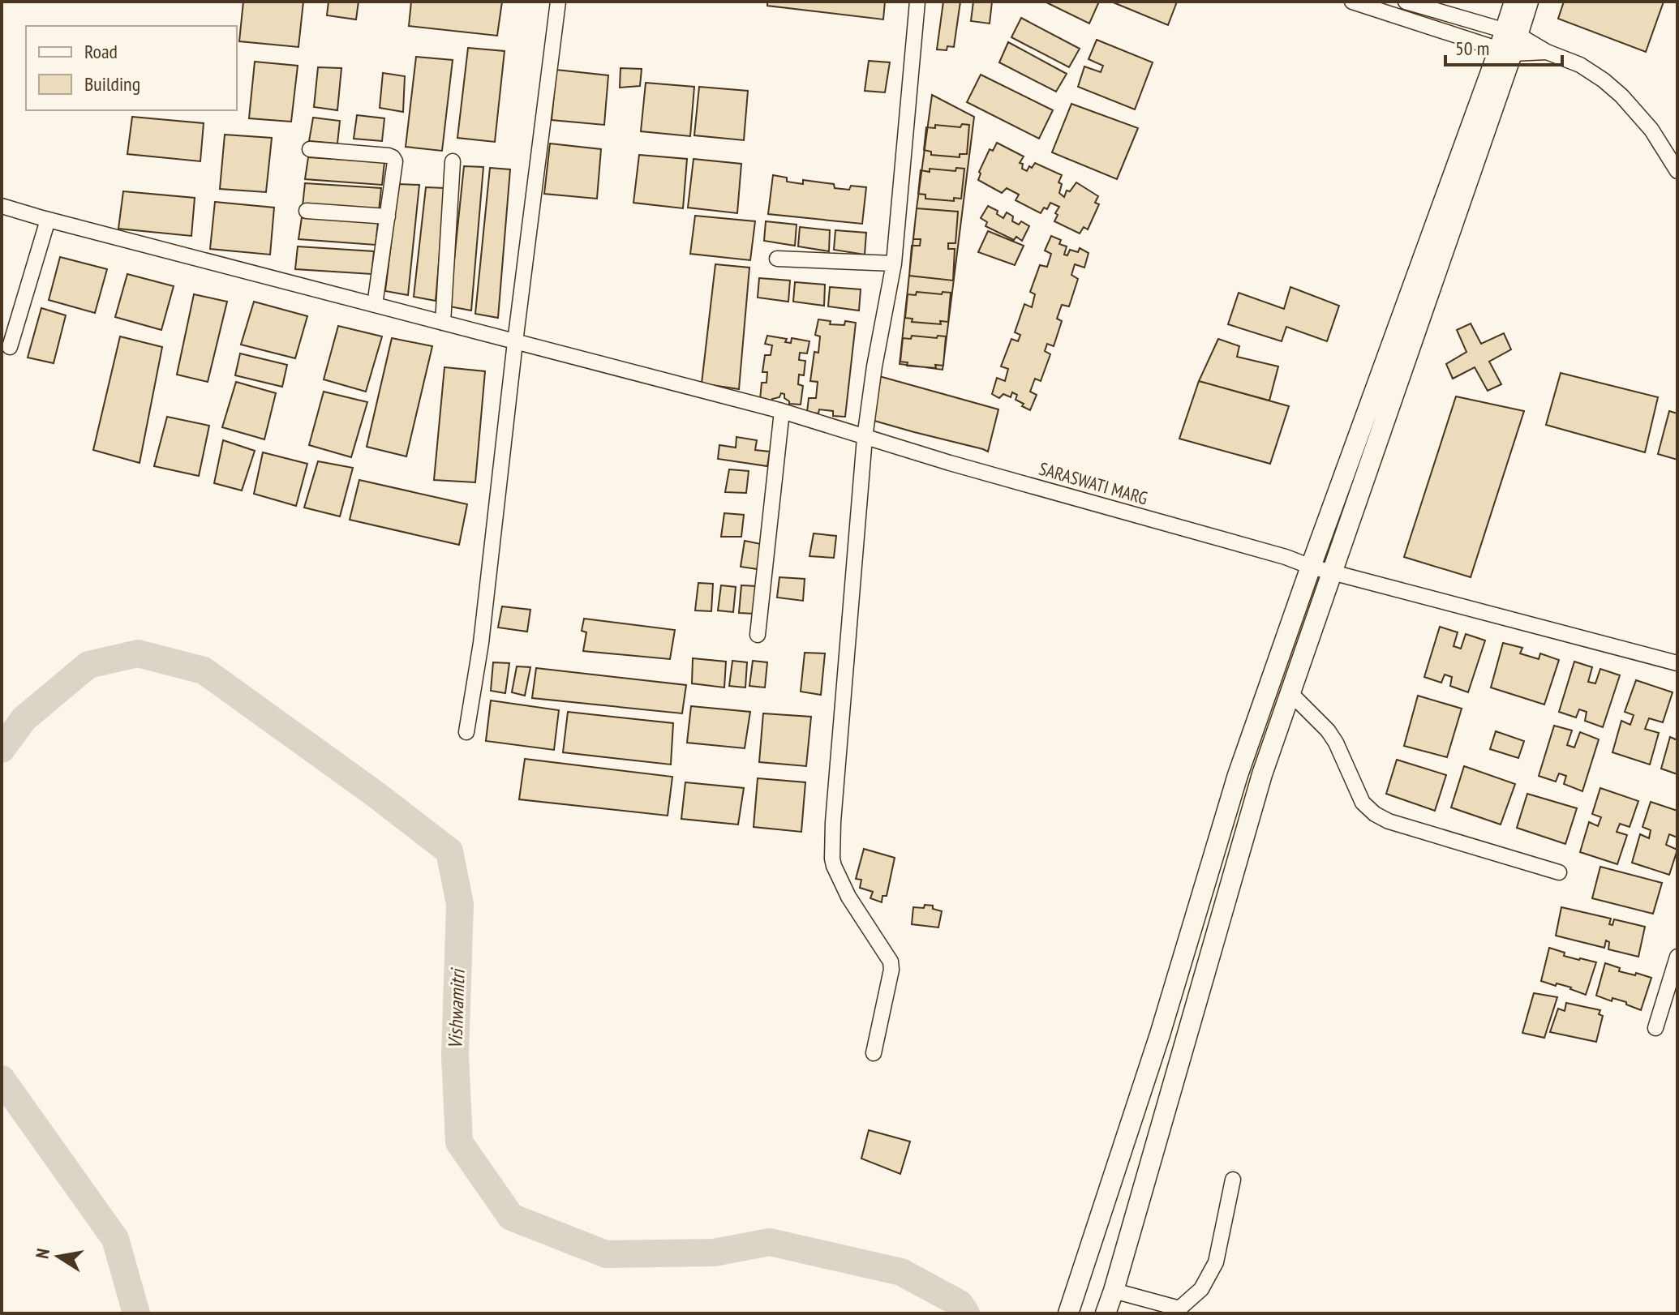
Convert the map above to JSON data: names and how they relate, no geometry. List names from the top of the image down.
{
  "streets": {
    "street": ["SARASWATI MARG"]
  },
  "water": ["Vishwamitri"],
  "legend": ["Road", "Building"],
  "scale_bar": "50 m",
  "north": "left"
}
